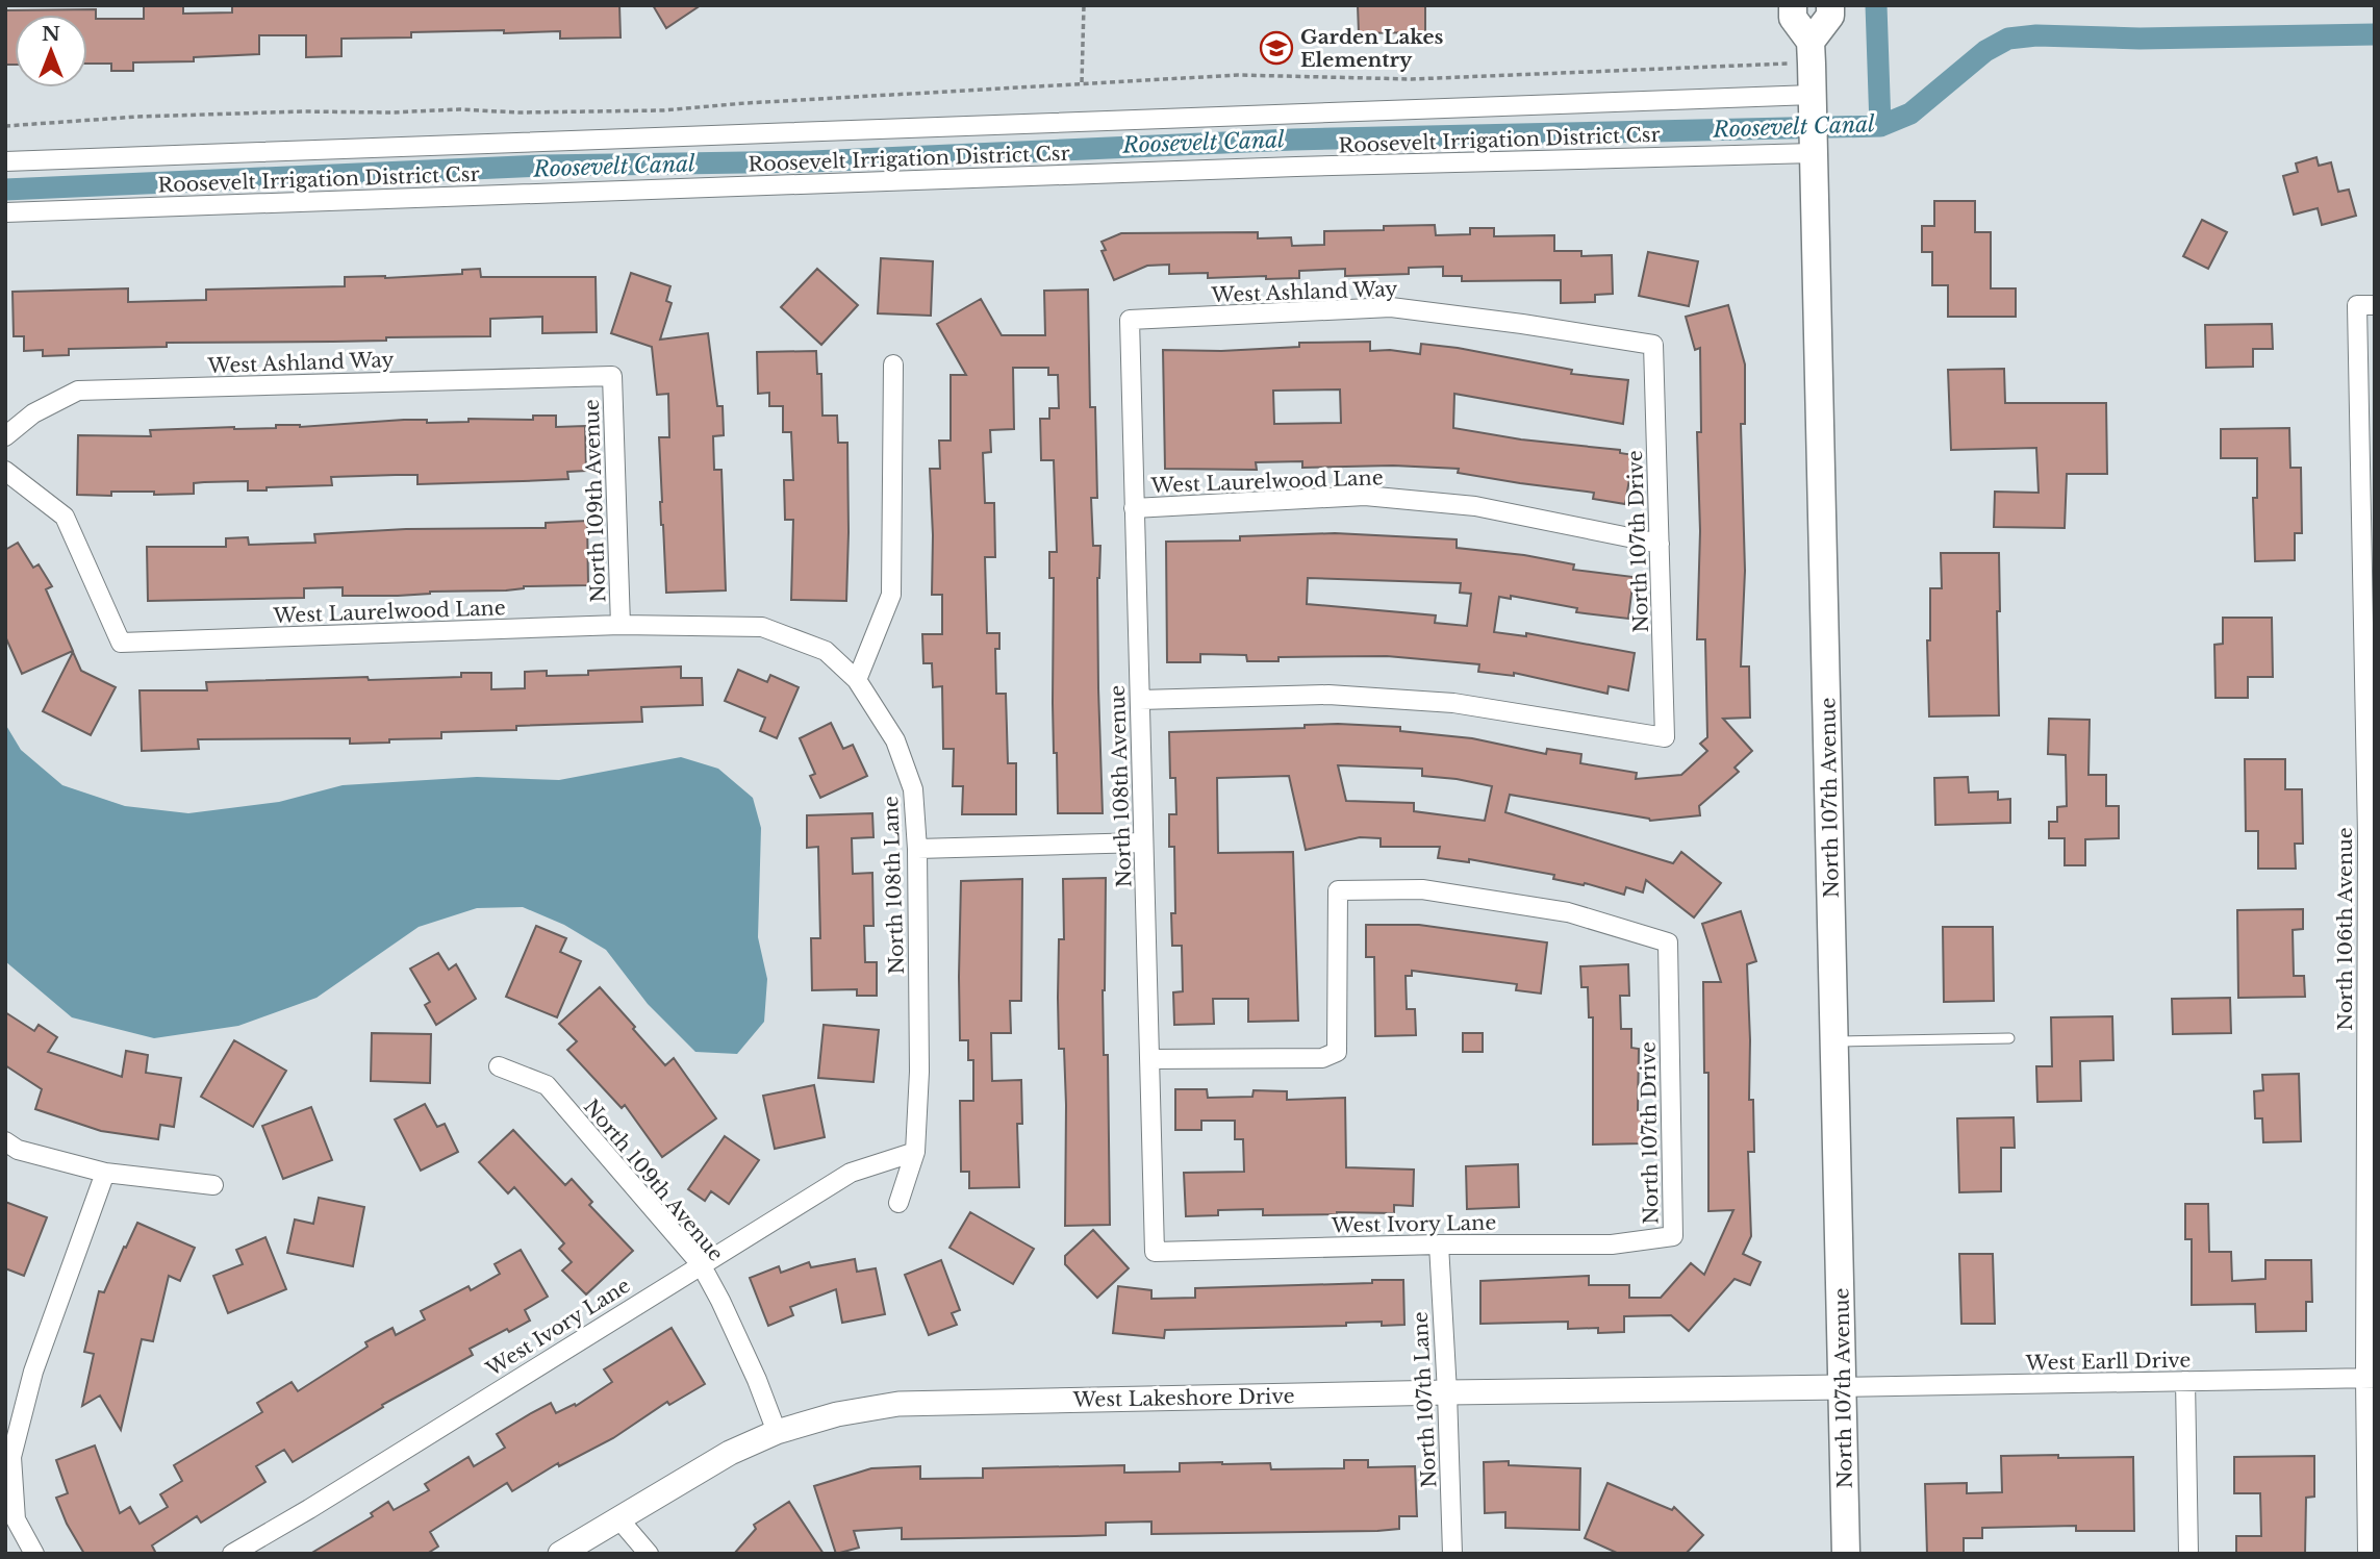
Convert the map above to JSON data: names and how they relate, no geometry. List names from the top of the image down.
{
  "streets": {
    "main road": ["North 107th Avenue"],
    "street": [
      "Roosevelt Irrigation District Csr",
      "West Ashland Way",
      "West Laurelwood Lane",
      "North 109th Avenue",
      "North 107th Drive",
      "North 108th Avenue",
      "North 108th Lane",
      "North 106th Avenue",
      "West Ivory Lane",
      "West Earll Drive",
      "West Lakeshore Drive",
      "North 107th Lane"
    ]
  },
  "crossings": [
    ["Roosevelt Irrigation District Csr", "North 107th Avenue"],
    ["West Ashland Way", "North 109th Avenue"],
    ["West Ashland Way", "North 107th Drive"],
    ["West Ashland Way", "North 108th Avenue"],
    ["West Laurelwood Lane", "North 109th Avenue"],
    ["West Laurelwood Lane", "North 107th Drive"],
    ["West Laurelwood Lane", "North 108th Avenue"],
    ["West Laurelwood Lane", "North 108th Lane"],
    ["North 109th Avenue", "West Ivory Lane"],
    ["North 109th Avenue", "West Lakeshore Drive"],
    ["North 107th Drive", "North 108th Avenue"],
    ["North 107th Drive", "West Ivory Lane"],
    ["North 108th Avenue", "West Ivory Lane"],
    ["North 107th Avenue", "West Earll Drive"],
    ["North 107th Avenue", "West Lakeshore Drive"],
    ["North 108th Lane", "West Ivory Lane"],
    ["North 106th Avenue", "West Earll Drive"],
    ["West Ivory Lane", "North 107th Lane"],
    ["West Earll Drive", "West Lakeshore Drive"],
    ["West Lakeshore Drive", "North 107th Lane"]
  ],
  "water": ["Roosevelt Canal"],
  "places": {
    "school or university": ["Garden Lakes Elementry"]
  },
  "north": "top"
}
